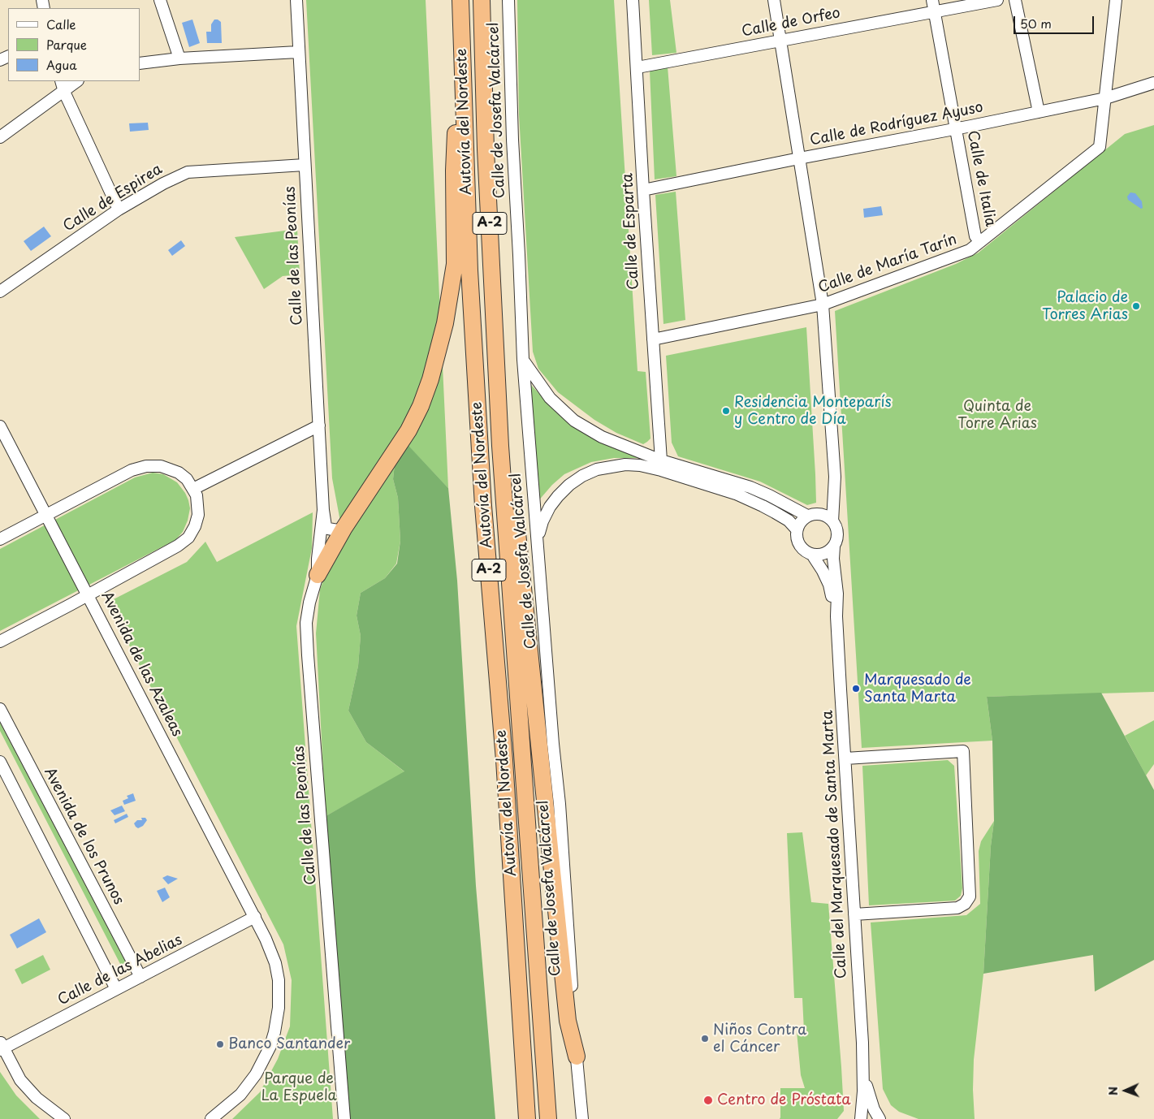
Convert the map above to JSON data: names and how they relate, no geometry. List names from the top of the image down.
{
  "streets": {
    "highway": ["Autovía del Nordeste", "A-2"],
    "street": [
      "Calle de Orfeo",
      "Calle de Josefa Valcárcel",
      "Calle de Rodríguez Ayuso",
      "Calle de Italia",
      "Calle de Espirea",
      "Calle de Esparta",
      "Calle de las Peonías",
      "Calle de María Tarín",
      "Avenida de las Azaleas",
      "Avenida de los Prunos",
      "Calle del Marquesado de Santa Marta",
      "Calle de las Abelias"
    ]
  },
  "crossings": [
    ["Calle de Orfeo", "Calle de Italia"],
    ["Calle de Orfeo", "Calle de Esparta"],
    ["Calle de Rodríguez Ayuso", "Calle de Italia"],
    ["Calle de Rodríguez Ayuso", "Calle de Esparta"],
    ["Calle de Rodríguez Ayuso", "Calle de María Tarín"],
    ["Calle de Italia", "Calle de María Tarín"],
    ["Calle de Espirea", "Calle de las Peonías"],
    ["Calle de Esparta", "Calle de María Tarín"],
    ["Avenida de las Azaleas", "Calle de las Abelias"],
    ["Avenida de los Prunos", "Calle de las Abelias"]
  ],
  "parks": ["Quinta de Torre Arias", "Parque de La Espuela"],
  "places": [
    "Palacio de Torres Arias",
    "Residencia Monteparís y Centro de Día",
    "Marquesado de Santa Marta",
    "Niños Contra el Cáncer",
    "Banco Santander",
    "Centro de Próstata"
  ],
  "legend": ["Calle", "Parque", "Agua"],
  "scale_bar": "50 m",
  "north": "left"
}
